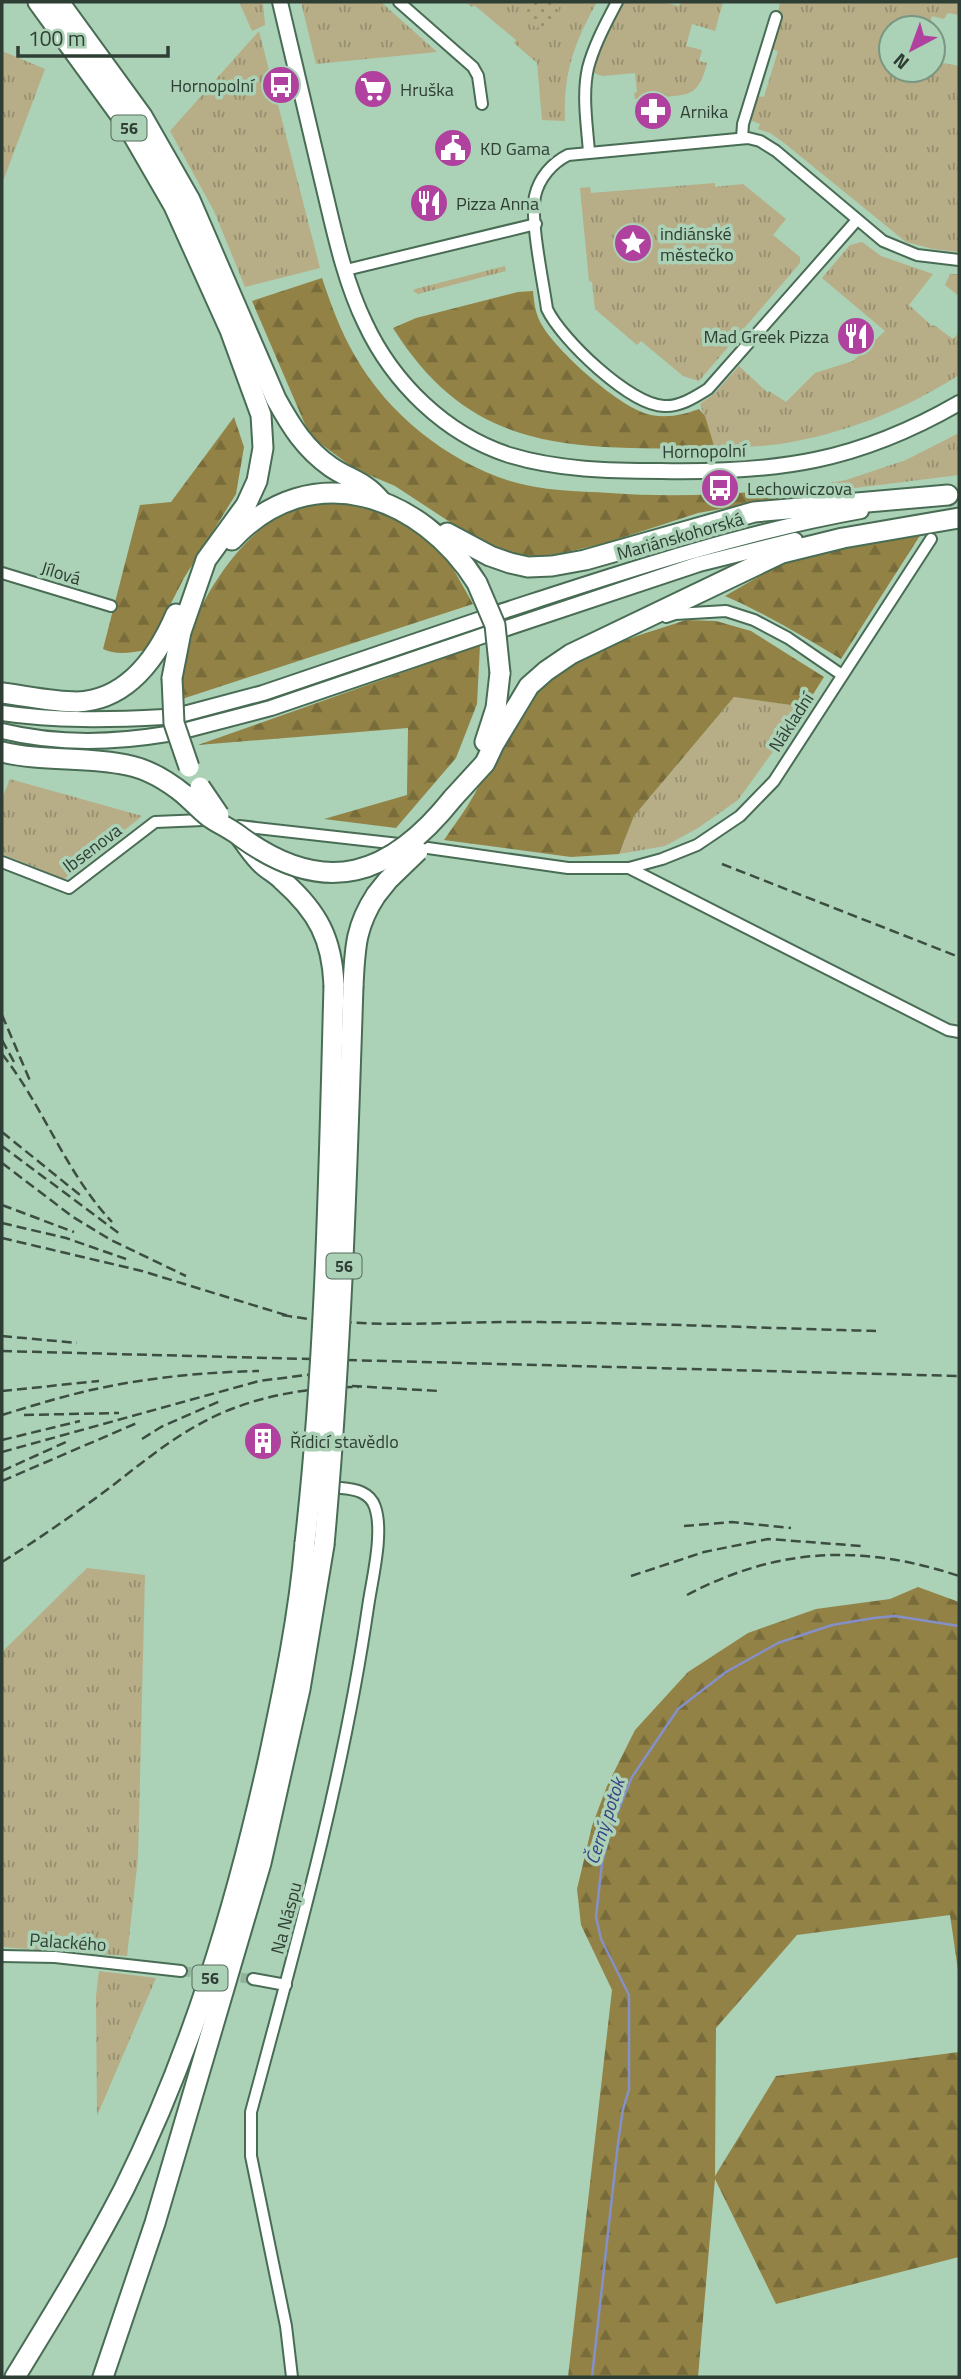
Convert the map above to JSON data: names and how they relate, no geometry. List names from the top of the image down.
{
  "streets": {
    "highway": ["56"],
    "main road": ["Hornopolní", "Mariánskohorská"],
    "street": [
      "Jílová",
      "Nákladní",
      "Ibsenova",
      "Na Náspu",
      "Palackého"
    ]
  },
  "water": ["Černý potok"],
  "places": {
    "bus stop": ["Hornopolní", "Lechowiczova"],
    "supermarket": ["Hruška"],
    "pharmacy": ["Arnika"],
    "public building": ["KD Gama"],
    "restaurant": ["Pizza Anna", "Mad Greek Pizza"],
    "place": ["indiánské městečko"],
    "building": ["Řídicí stavědlo"]
  },
  "scale_bar": "100 m",
  "north": "bottom left"
}
